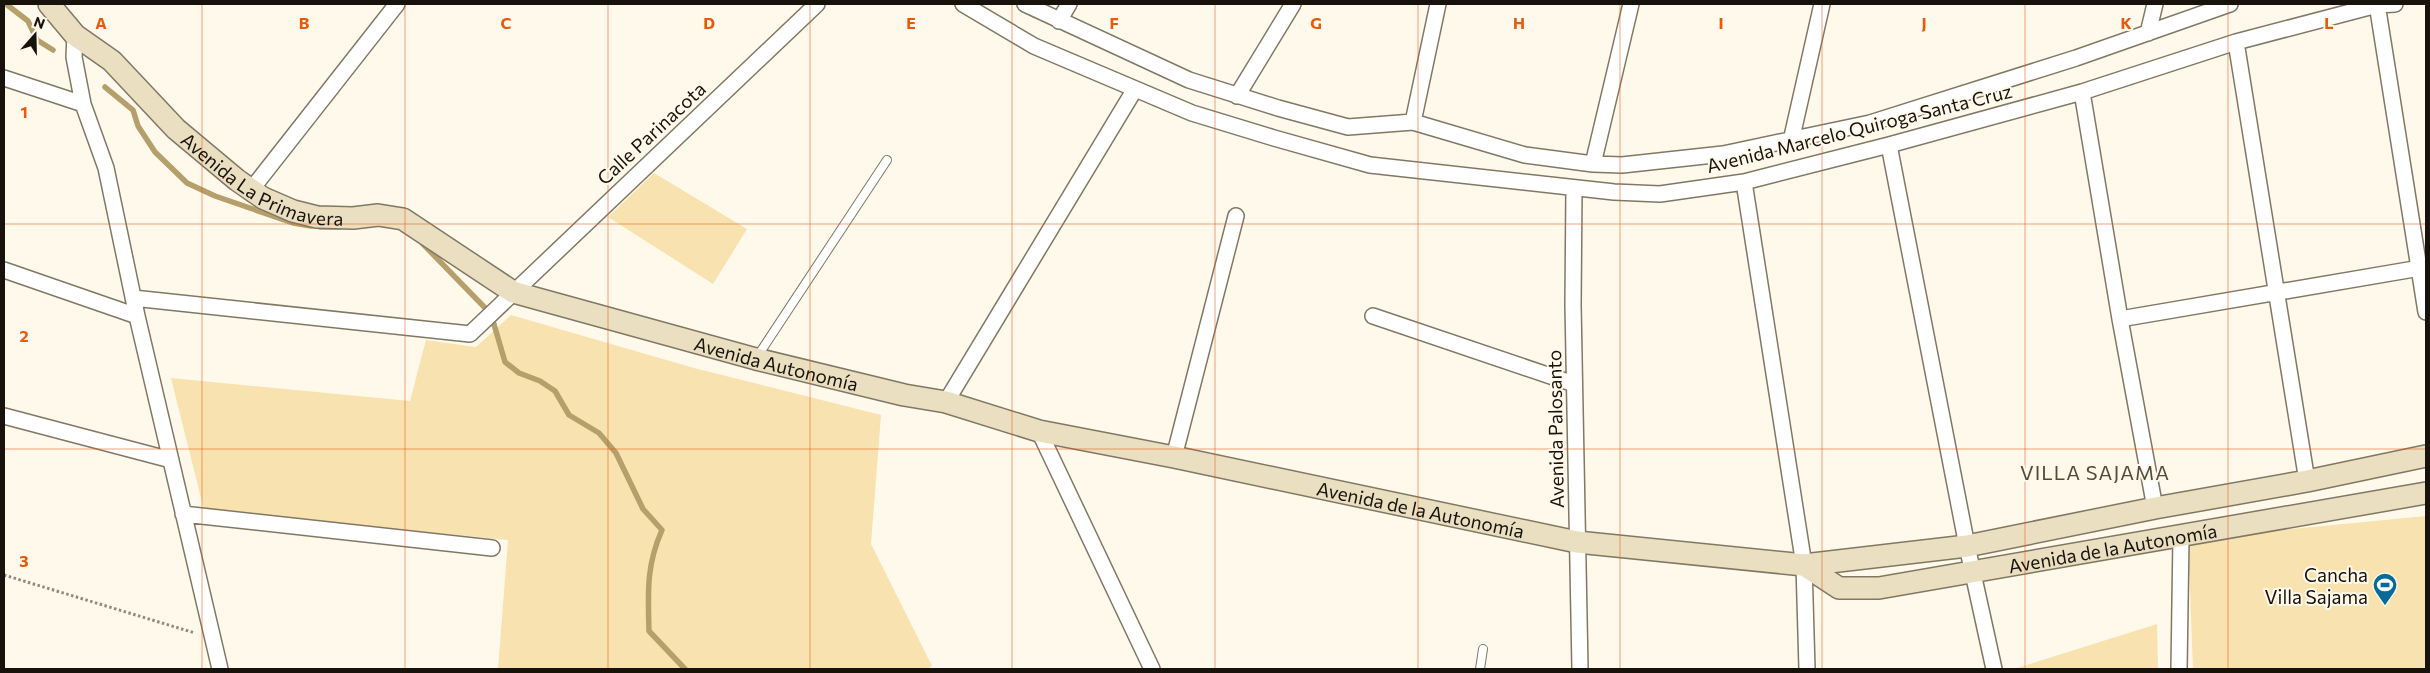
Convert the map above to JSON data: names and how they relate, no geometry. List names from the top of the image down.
{
  "streets": {
    "street": [
      "Avenida Marcelo Quiroga Santa Cruz",
      "Calle Parinacota",
      "Avenida La Primavera",
      "Avenida Autonomía",
      "Avenida Palosanto",
      "Avenida de la Autonomía"
    ]
  },
  "crossings": [
    ["Avenida Marcelo Quiroga Santa Cruz", "Avenida Palosanto"],
    ["Calle Parinacota", "Avenida La Primavera"],
    ["Calle Parinacota", "Avenida Autonomía"],
    ["Avenida La Primavera", "Avenida Autonomía"],
    ["Avenida Autonomía", "Avenida de la Autonomía"],
    ["Avenida Palosanto", "Avenida de la Autonomía"]
  ],
  "districts": ["VILLA SAJAMA"],
  "places": {
    "sports": ["Cancha Villa Sajama"]
  },
  "north": "top",
  "grid": {
    "columns": [
      "A",
      "B",
      "C",
      "D",
      "E",
      "F",
      "G",
      "H",
      "I",
      "J",
      "K",
      "L"
    ],
    "rows": ["1", "2", "3"]
  }
}
